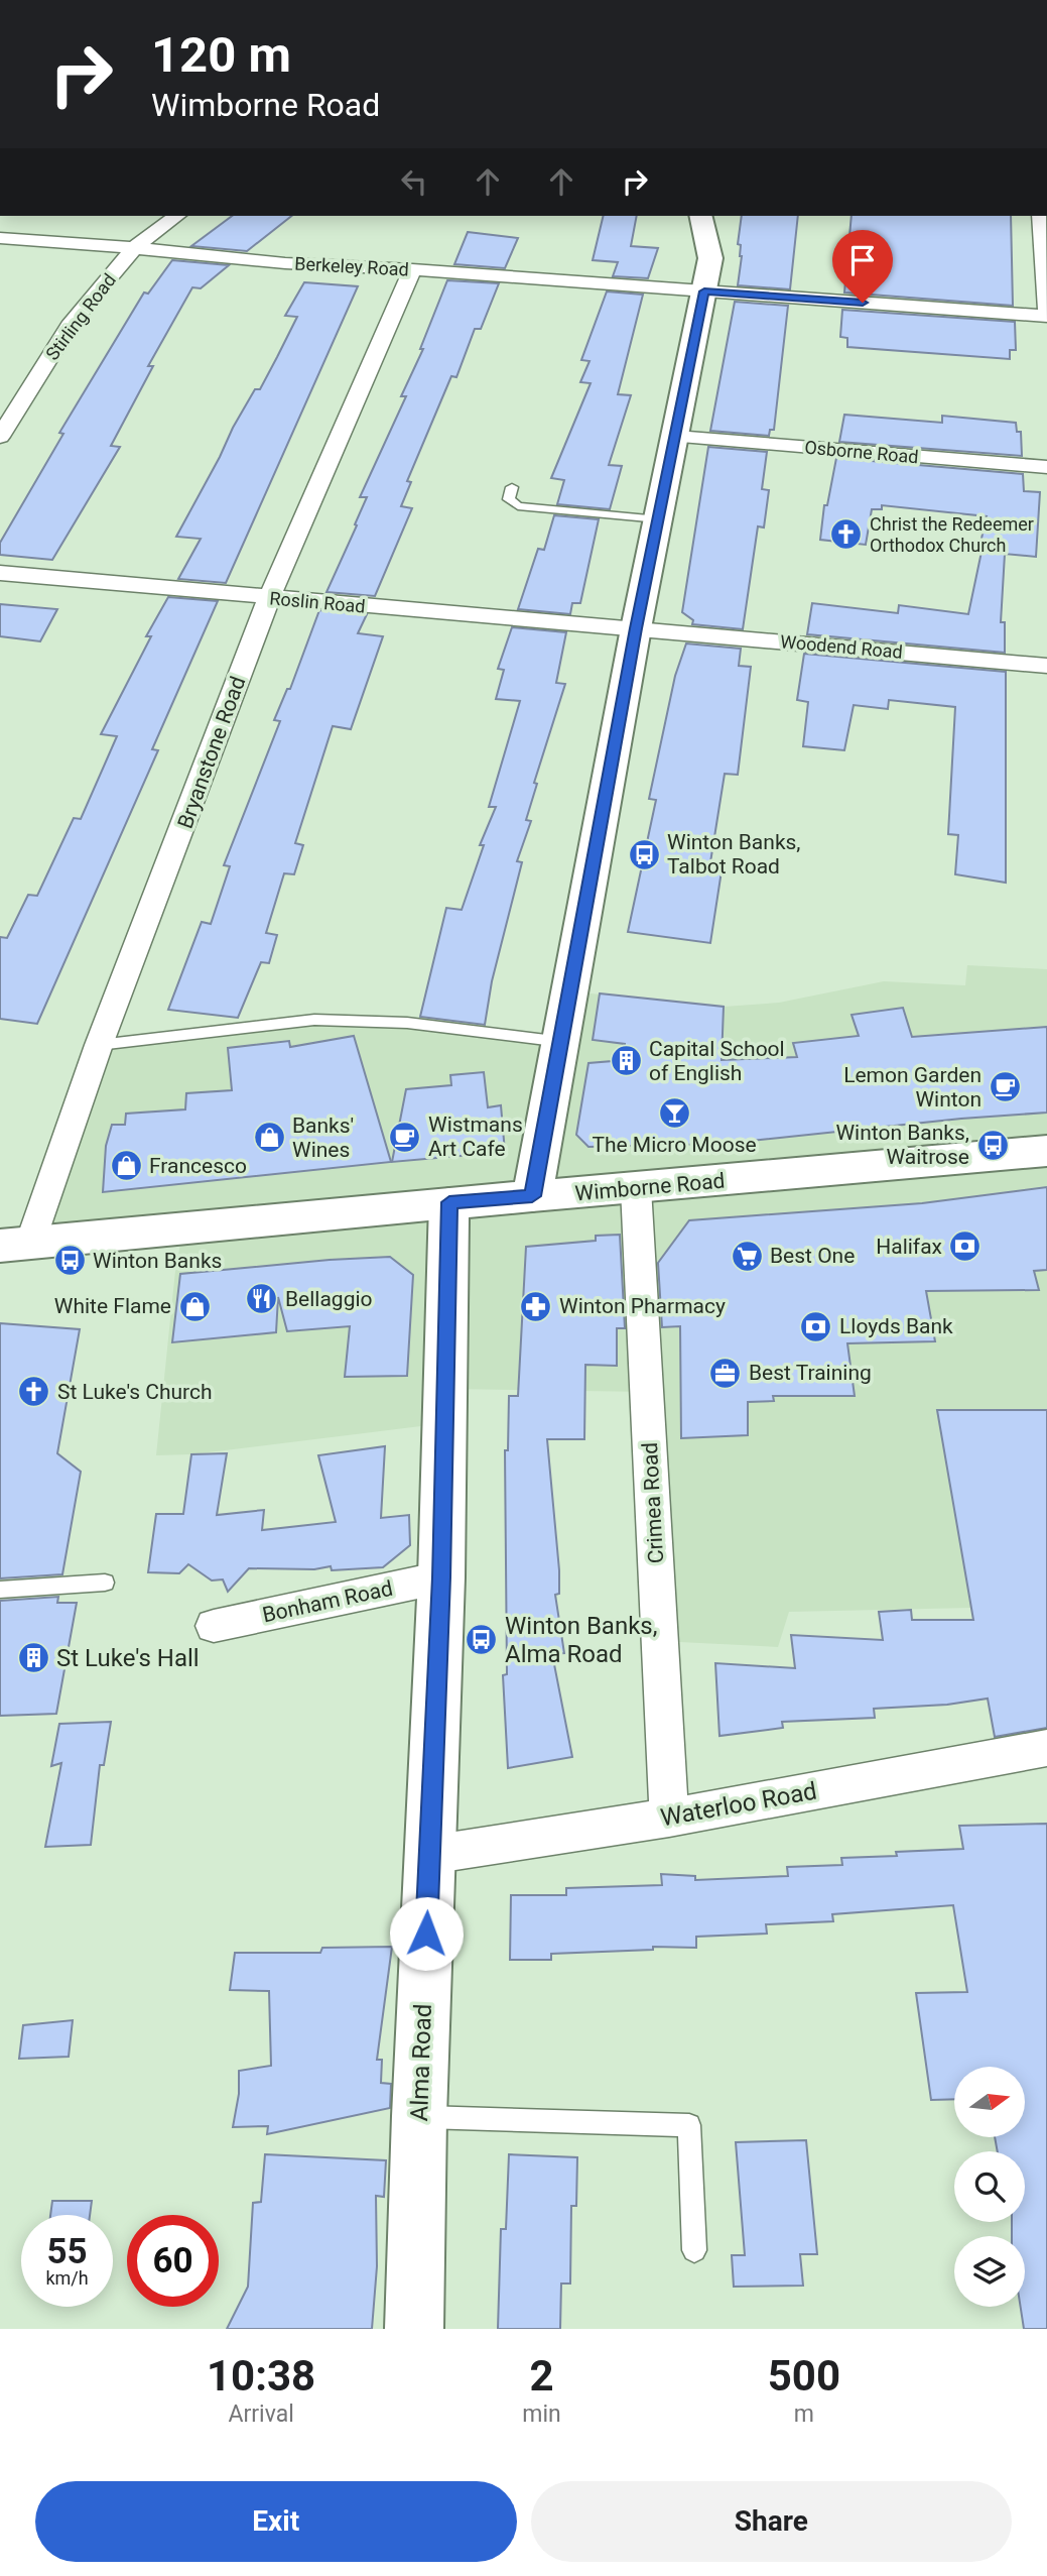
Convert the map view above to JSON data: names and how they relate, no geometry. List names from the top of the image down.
{
  "streets": {
    "main road": ["Wimborne Road", "Alma Road"],
    "street": [
      "Berkeley Road",
      "Stirling Road",
      "Osborne Road",
      "Roslin Road",
      "Woodend Road",
      "Bryanstone Road",
      "Crimea Road",
      "Bonham Road",
      "Waterloo Road"
    ]
  },
  "crossings": [
    ["Berkeley Road", "Stirling Road"],
    ["Berkeley Road", "Bryanstone Road"],
    ["Roslin Road", "Woodend Road"],
    ["Roslin Road", "Bryanstone Road"],
    ["Bryanstone Road", "Wimborne Road"],
    ["Wimborne Road", "Crimea Road"],
    ["Wimborne Road", "Alma Road"],
    ["Crimea Road", "Waterloo Road"],
    ["Bonham Road", "Alma Road"],
    ["Waterloo Road", "Alma Road"]
  ],
  "places": {
    "church": ["Christ the Redeemer Orthodox Church", "St Luke's Church"],
    "bus stop": [
      "Winton Banks, Talbot Road",
      "Winton Banks, Waitrose",
      "Winton Banks",
      "Winton Banks, Alma Road"
    ],
    "building": ["Capital School of English", "St Luke's Hall"],
    "cafe": ["Lemon Garden Winton", "Wistmans Art Cafe"],
    "bar": ["The Micro Moose"],
    "shop": ["Banks' Wines", "Francesco", "White Flame"],
    "bank": ["Halifax", "Lloyds Bank"],
    "supermarket": ["Best One"],
    "restaurant": ["Bellaggio"],
    "pharmacy": ["Winton Pharmacy"],
    "office": ["Best Training"]
  },
  "north": "right",
  "page": {
    "turn": ["120 m", "Wimborne Road"],
    "speed": "55 km/h",
    "limit": "60",
    "eta": [
      "10:38",
      "Arrival",
      "2",
      "min",
      "500",
      "m"
    ],
    "buttons": ["Exit", "Share"]
  }
}
